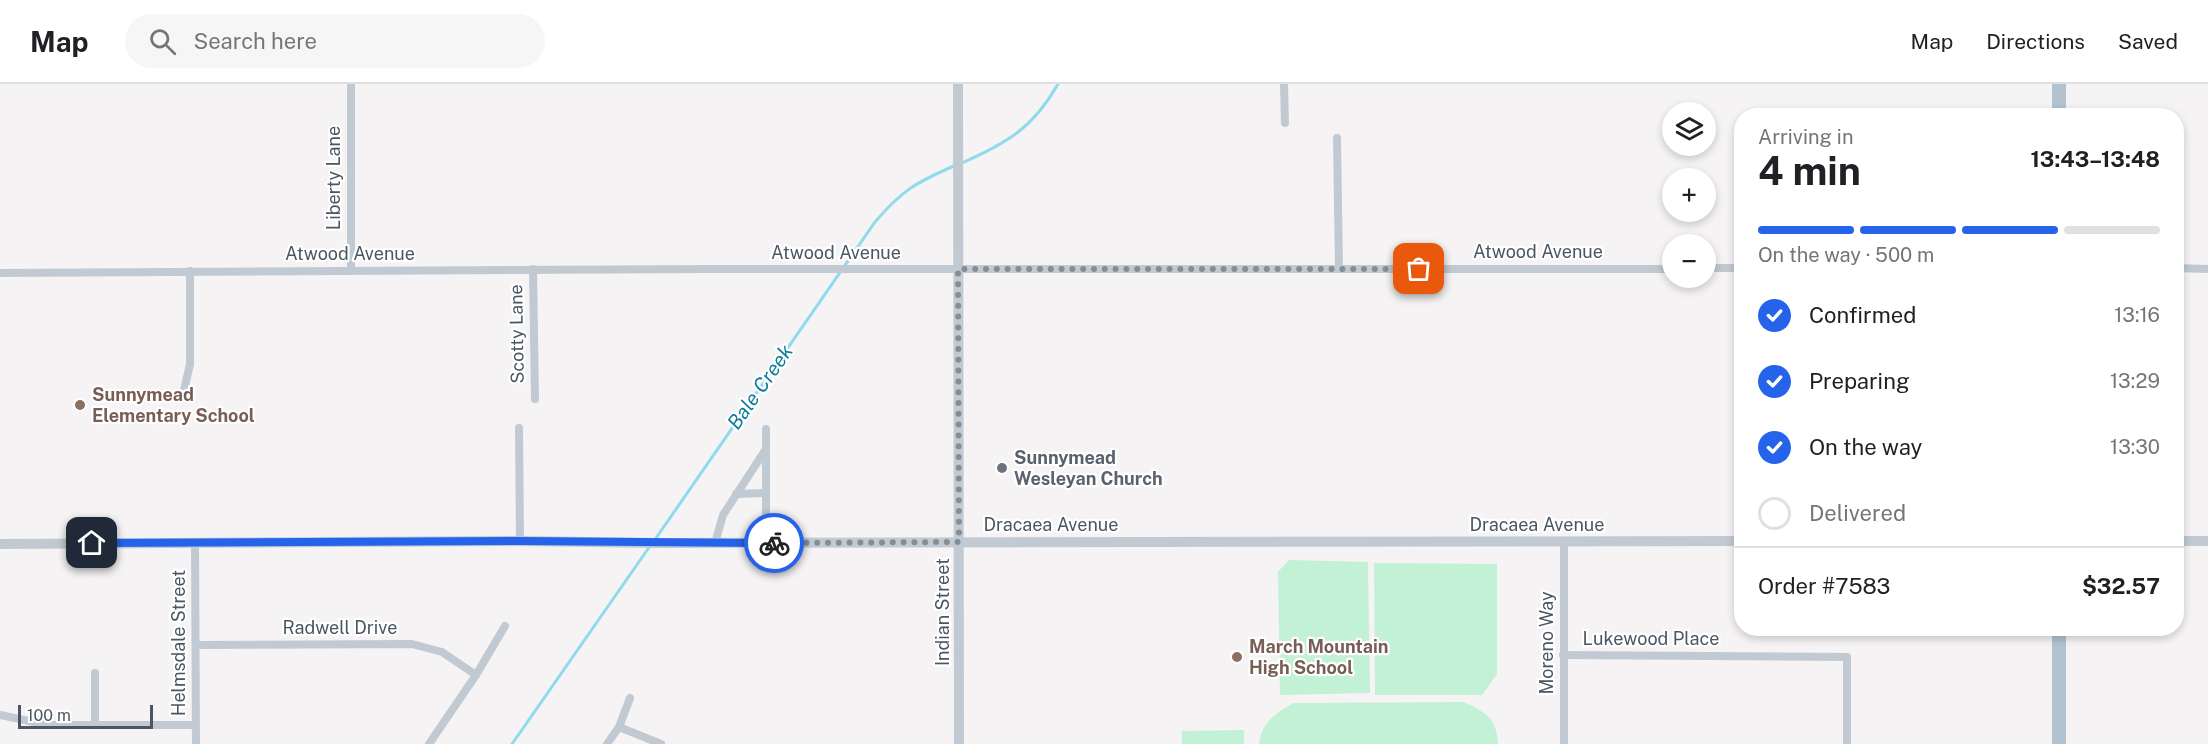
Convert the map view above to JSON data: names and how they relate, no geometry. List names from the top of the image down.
{
  "streets": {
    "street": [
      "Liberty Lane",
      "Atwood Avenue",
      "Scotty Lane",
      "Dracaea Avenue",
      "Indian Street",
      "Radwell Drive",
      "Lukewood Place",
      "Helmsdale Street",
      "Moreno Way"
    ]
  },
  "crossings": [
    ["Liberty Lane", "Atwood Avenue"],
    ["Atwood Avenue", "Scotty Lane"],
    ["Atwood Avenue", "Indian Street"],
    ["Dracaea Avenue", "Indian Street"],
    ["Dracaea Avenue", "Helmsdale Street"],
    ["Dracaea Avenue", "Moreno Way"],
    ["Radwell Drive", "Helmsdale Street"],
    ["Lukewood Place", "Moreno Way"]
  ],
  "water": ["Bale Creek"],
  "places": ["Sunnymead Elementary School", "Sunnymead Wesleyan Church", "March Mountain High School"],
  "scale_bar": "100 m",
  "page": {
    "header": "Map",
    "search": "Search here",
    "nav": ["Map", "Directions", "Saved"],
    "map_buttons": ["+", "−"],
    "heading": ["4 min", "Arriving in", "13:43–13:48"],
    "panel": ["Order #7583", "$32.57"],
    "bar": "On the way · 500 m",
    "list": [
      ["Confirmed", "13:16"],
      ["Preparing", "13:29"],
      ["On the way", "13:30"],
      "Delivered"
    ],
    "scale": "100 m"
  }
}
